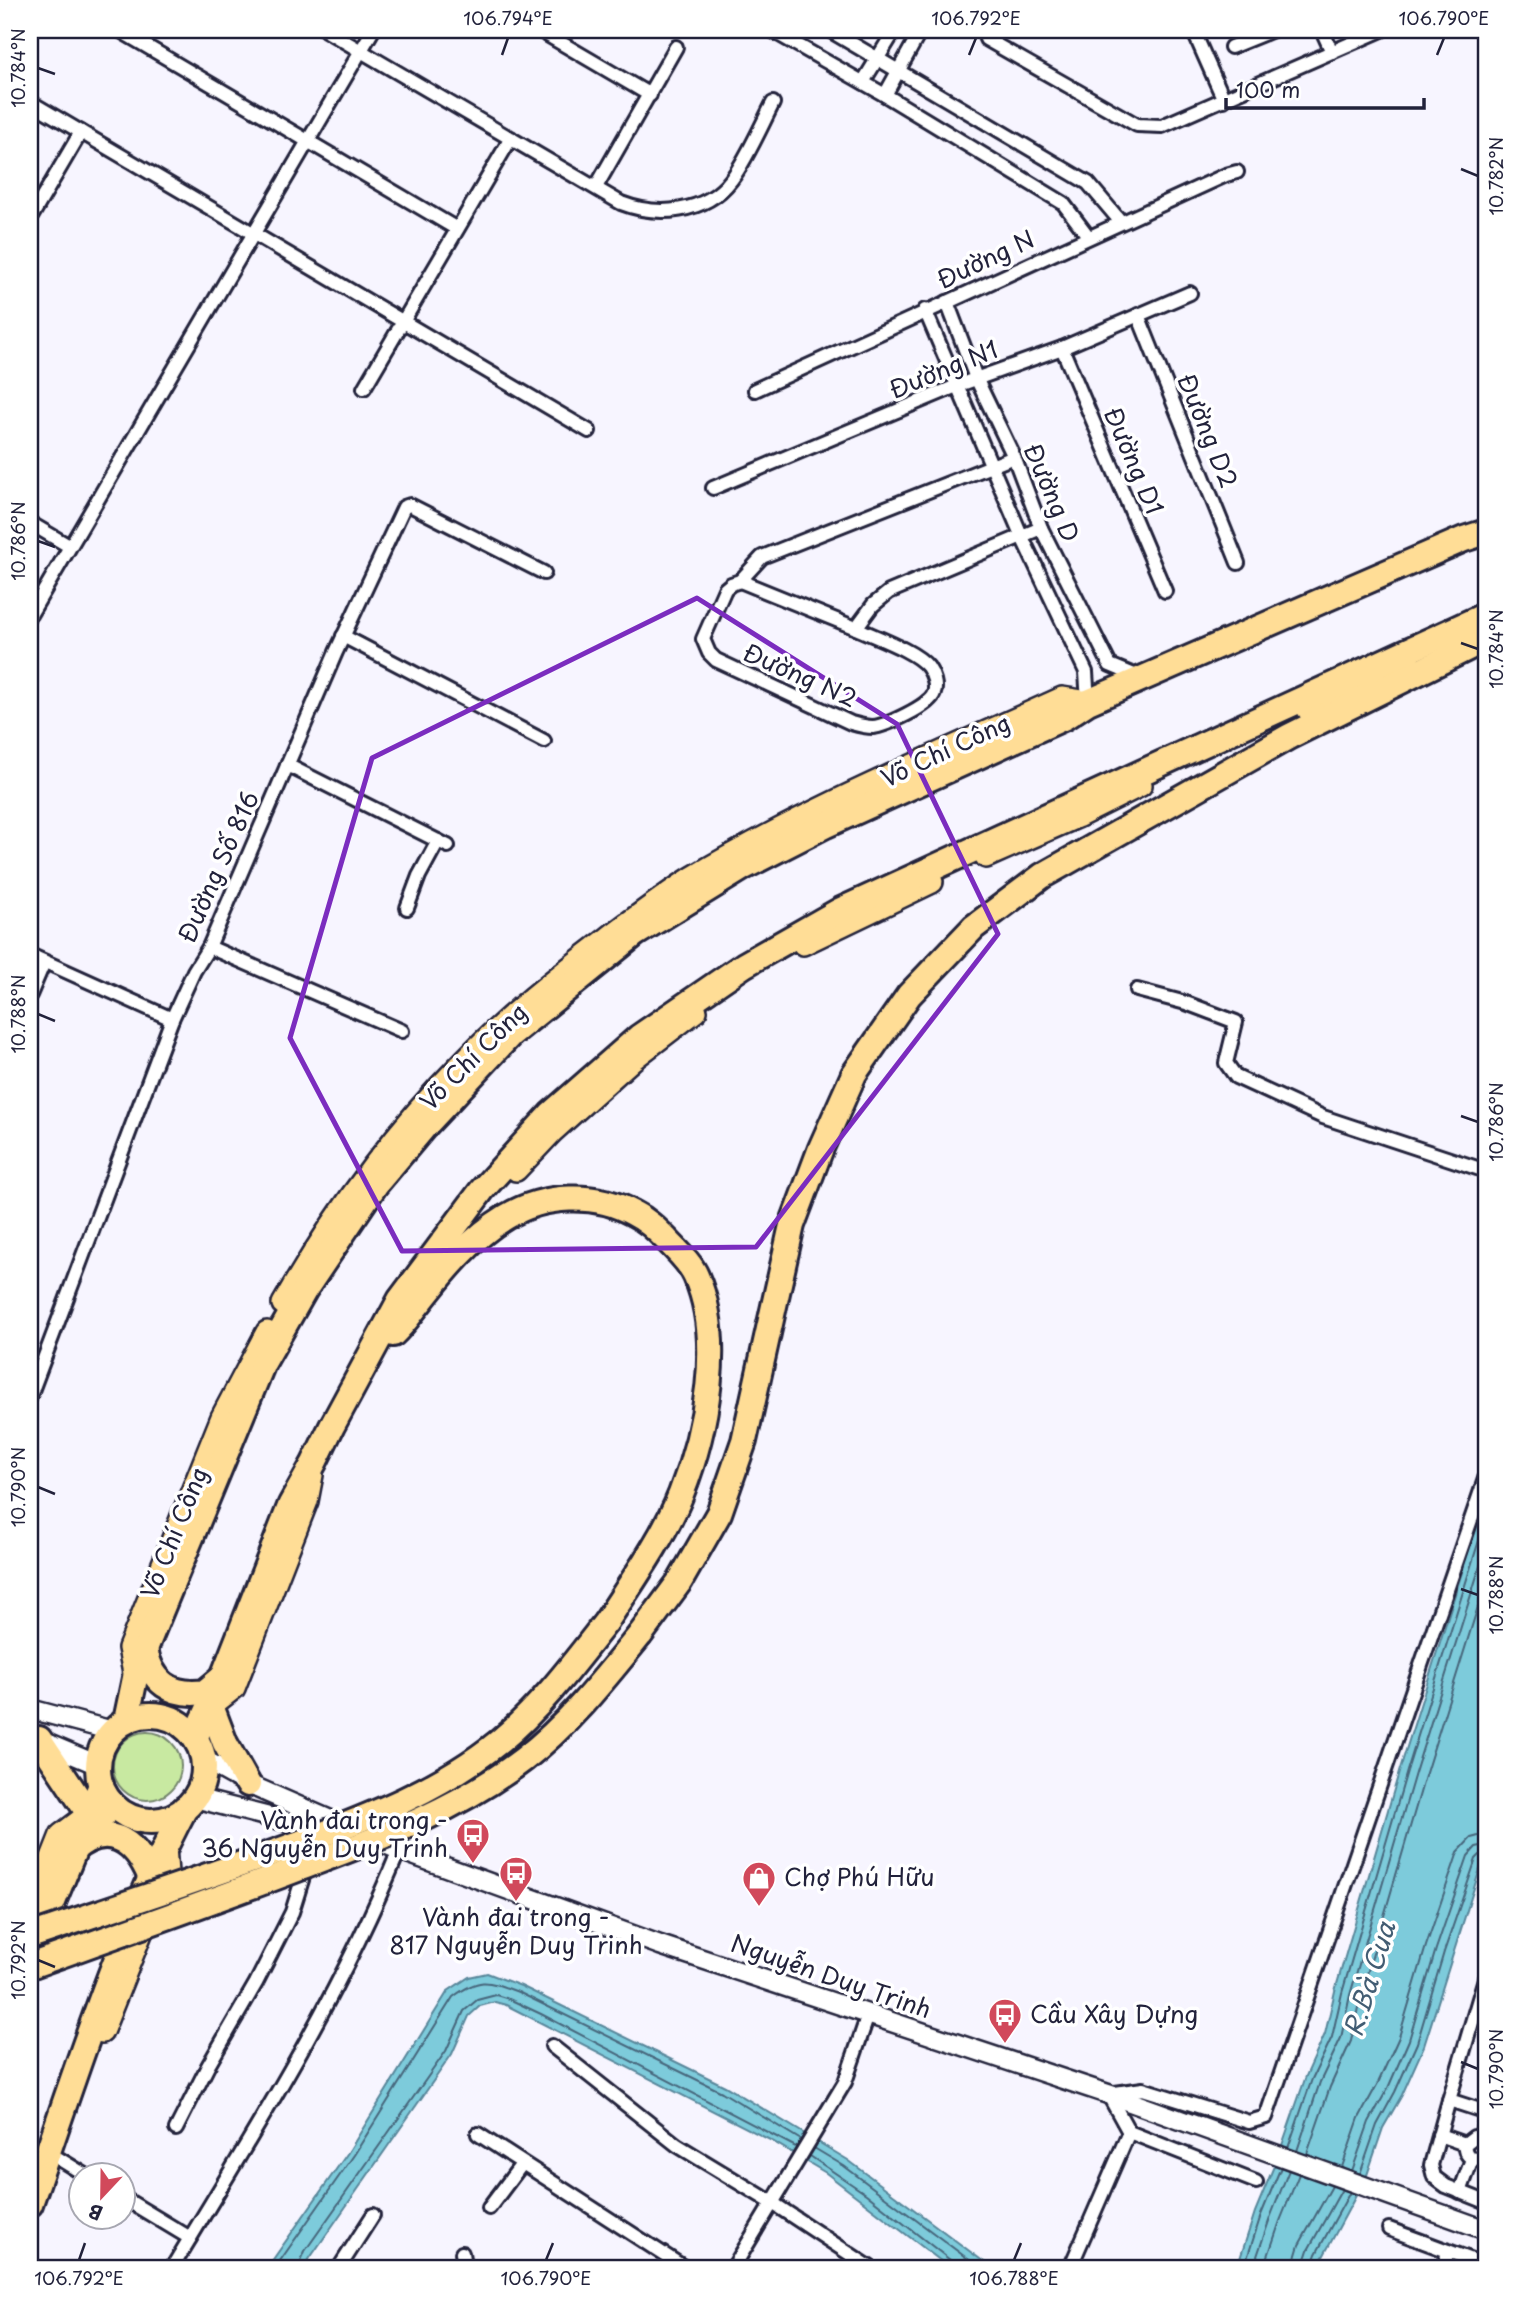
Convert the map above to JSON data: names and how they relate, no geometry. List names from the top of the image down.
{
  "streets": {
    "highway": ["Võ Chí Công"],
    "main road": ["Nguyễn Duy Trinh"],
    "street": [
      "Đường N",
      "Đường N1",
      "Đường D2",
      "Đường D1",
      "Đường D",
      "Đường N2",
      "Đường Số 816"
    ]
  },
  "crossings": [
    ["Đường N", "Đường D"],
    ["Đường N1", "Đường D2"],
    ["Đường N1", "Đường D1"],
    ["Đường N1", "Đường D"],
    ["Đường D", "Đường N2"],
    ["Đường D", "Võ Chí Công"],
    ["Võ Chí Công", "Nguyễn Duy Trinh"]
  ],
  "water": ["R.Bà Cua"],
  "places": {
    "bus stop": ["Vành đai trong - 36 Nguyễn Duy Trinh", "Vành đai trong - 817 Nguyễn Duy Trinh", "Cầu Xây Dựng"],
    "shop": ["Chợ Phú Hữu"]
  },
  "scale_bar": "100 m",
  "north": "bottom",
  "coordinates": [
    "106.794°E",
    "106.792°E",
    "106.790°E",
    "10.784°N",
    "10.782°N",
    "10.786°N",
    "10.788°N",
    "10.790°N",
    "10.792°N",
    "106.788°E"
  ]
}
